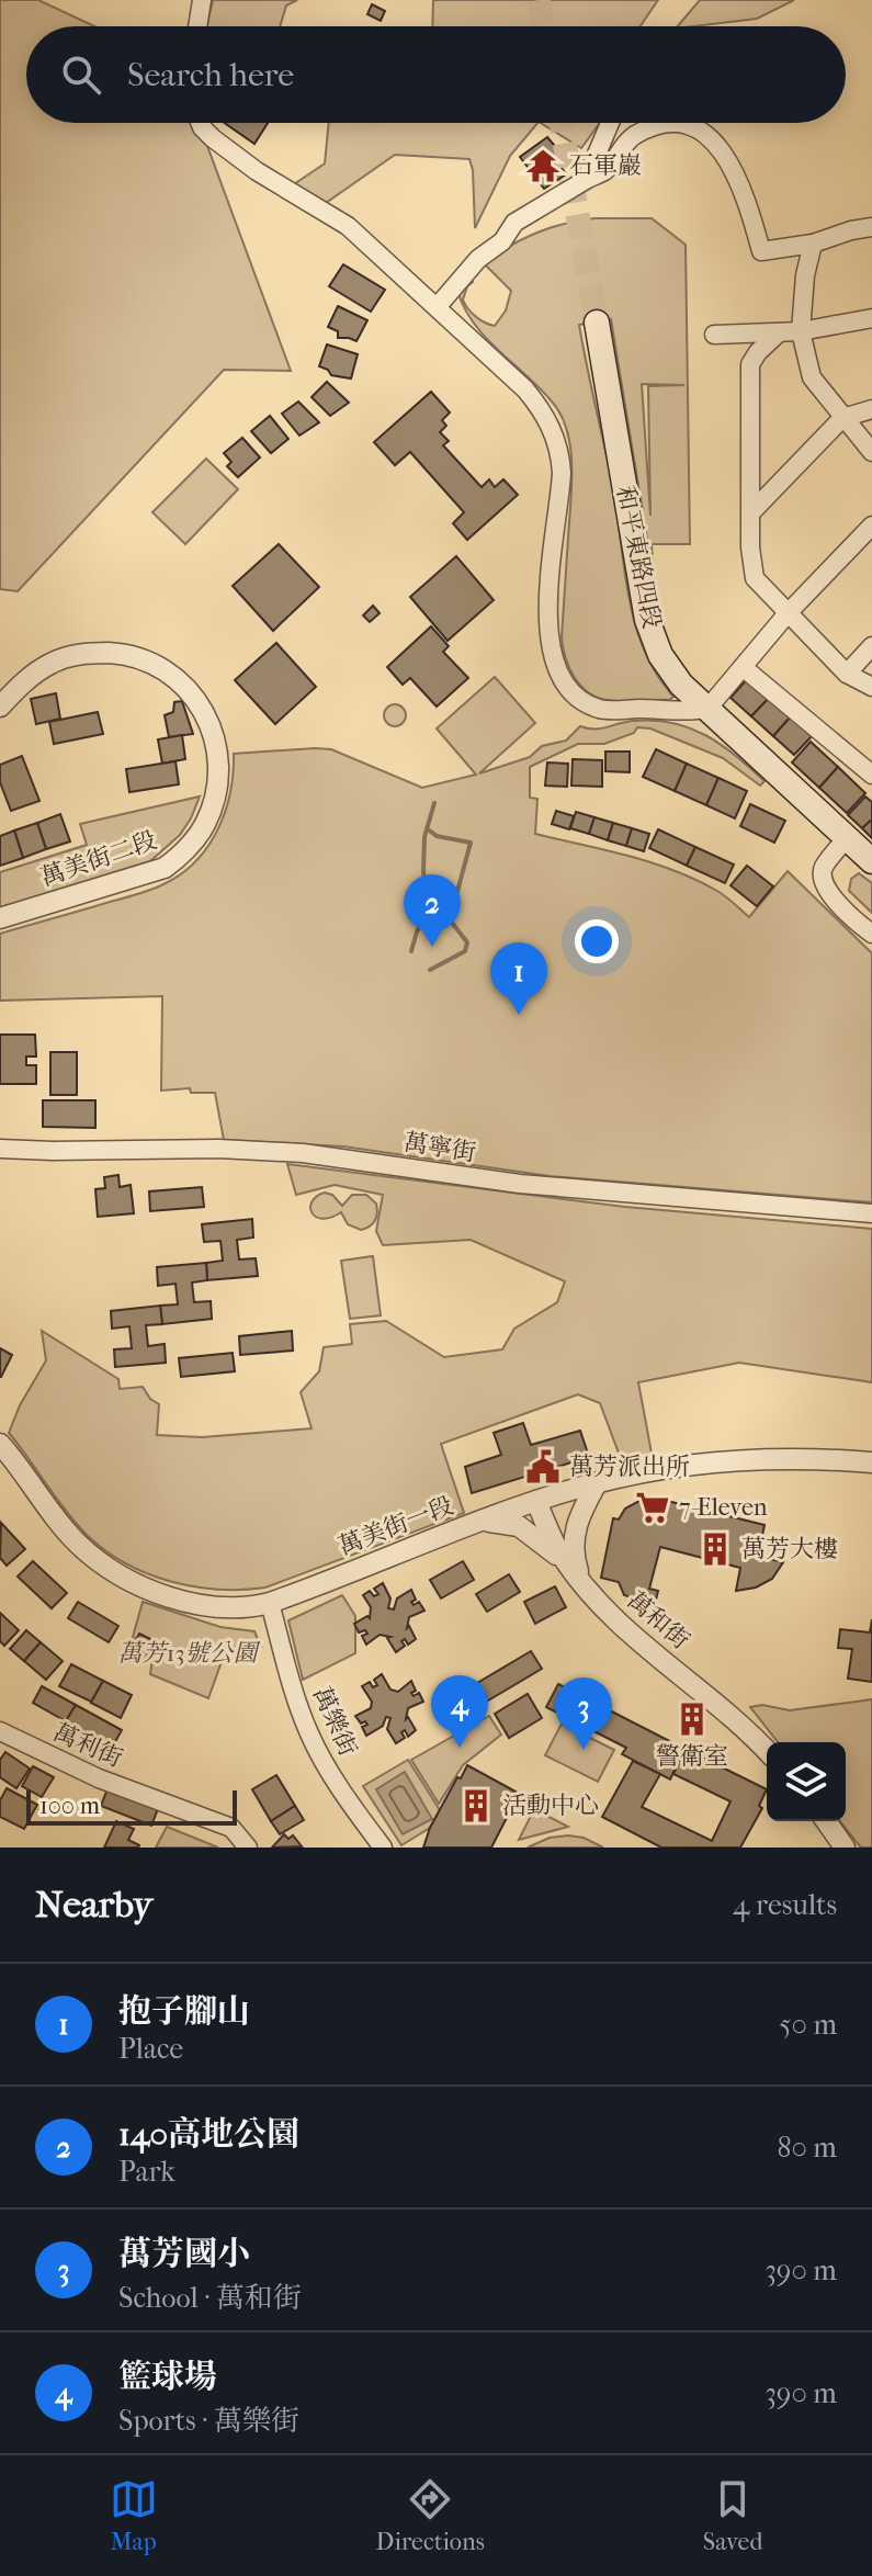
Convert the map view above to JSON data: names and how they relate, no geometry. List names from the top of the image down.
{
  "streets": {
    "main road": ["和平東路四段"],
    "street": [
      "萬美街二段",
      "萬寧街",
      "萬美街一段",
      "萬和街",
      "萬樂街",
      "萬利街"
    ]
  },
  "crossings": [
    ["萬美街一段", "萬和街"],
    ["萬美街一段", "萬樂街"]
  ],
  "parks": ["萬芳13號公園"],
  "places": {
    "temple": ["石軍巖"],
    "public building": ["萬芳派出所"],
    "supermarket": ["7-Eleven"],
    "building": ["萬芳大樓", "警衛室", "活動中心"]
  },
  "scale_bar": "100 m",
  "page": {
    "search": "Search here",
    "pins": [
      "2",
      "1",
      "4",
      "3"
    ],
    "scale": "100 m",
    "heading": ["Nearby", "4 results"],
    "list": [
      {
        "mark": "1",
        "name": "抱子腳山",
        "note": "Place",
        "value": "50 m"
      },
      {
        "mark": "2",
        "name": "140高地公園",
        "note": "Park",
        "value": "80 m"
      },
      {
        "mark": "3",
        "name": "萬芳國小",
        "note": "School · 萬和街",
        "value": "390 m"
      },
      {
        "mark": "4",
        "name": "籃球場",
        "note": "Sports · 萬樂街",
        "value": "390 m"
      }
    ],
    "nav": ["Map", "Directions", "Saved"]
  }
}
